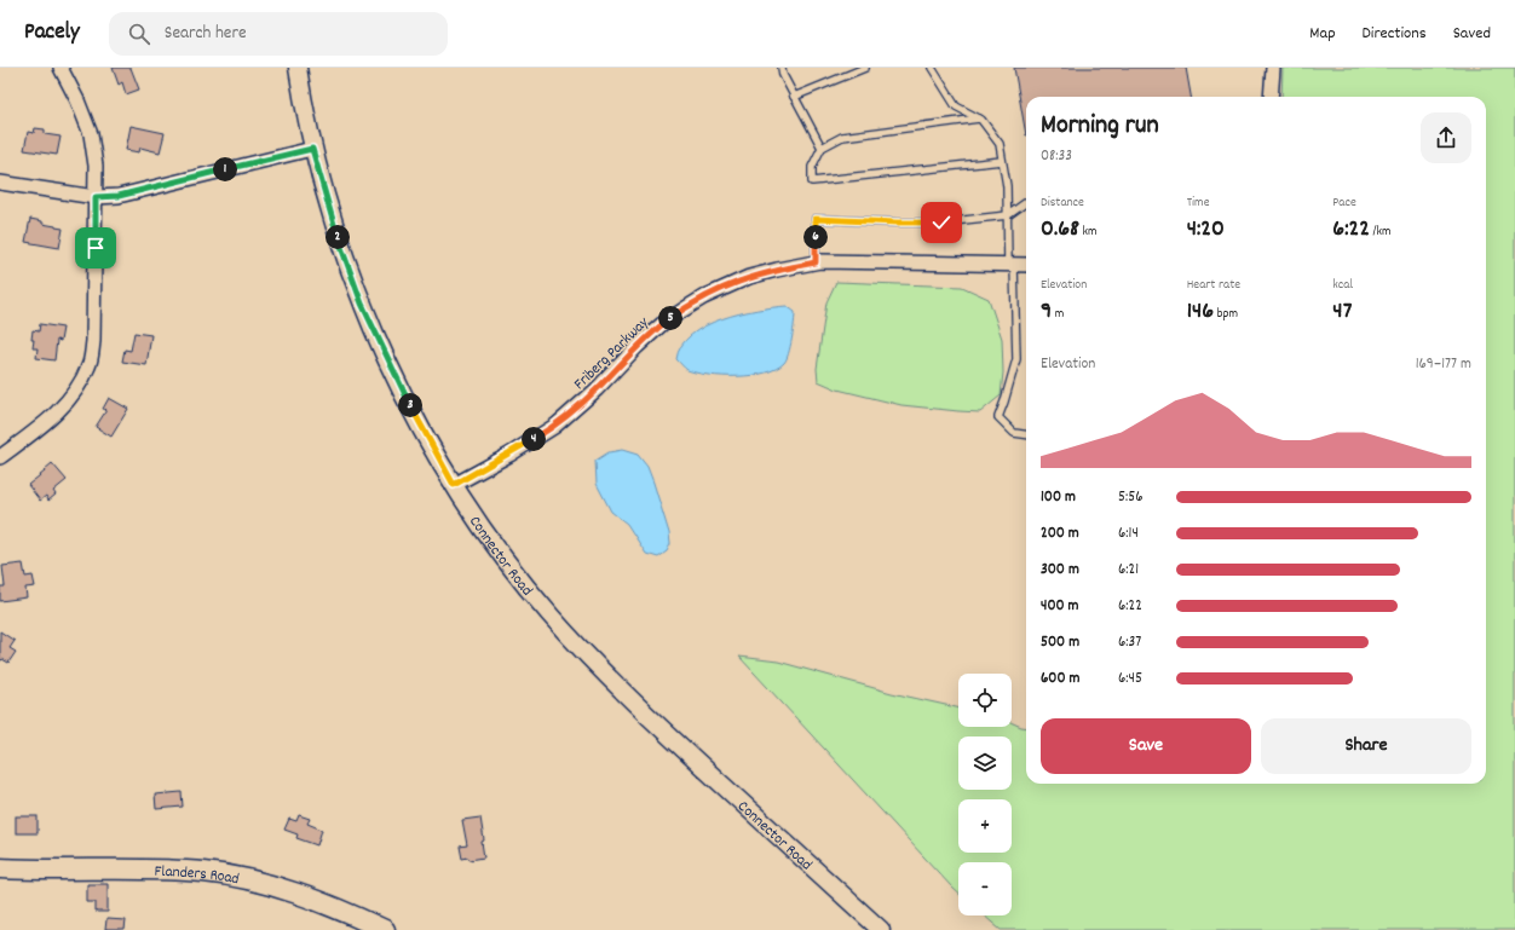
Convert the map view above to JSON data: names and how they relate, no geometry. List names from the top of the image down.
{
  "streets": {
    "main road": ["Flanders Road"],
    "street": ["Friberg Parkway", "Connector Road"]
  },
  "crossings": [
    ["Friberg Parkway", "Connector Road"]
  ],
  "page": {
    "header": "Pacely",
    "search": "Search here",
    "nav": ["Map", "Directions", "Saved"],
    "heading": ["Morning run", "08:33"],
    "pins": [
      "1",
      "2",
      "6",
      "5",
      "3",
      "4"
    ],
    "stats": [
      ["Distance", "0.68 km"],
      ["Time", "4:20"],
      ["Pace", "6:22 /km"],
      ["Elevation", "9 m"],
      ["Heart rate", "146 bpm"],
      ["kcal", "47"]
    ],
    "chart": ["Elevation", "169–177 m"],
    "list": [
      {
        "name": "100 m",
        "note": "5:56"
      },
      {
        "name": "200 m",
        "note": "6:14"
      },
      {
        "name": "300 m",
        "note": "6:21"
      },
      {
        "name": "400 m",
        "note": "6:22"
      },
      {
        "name": "500 m",
        "note": "6:37"
      },
      {
        "name": "600 m",
        "note": "6:45"
      }
    ],
    "map_buttons": ["+", "−"],
    "buttons": ["Save", "Share"]
  }
}
